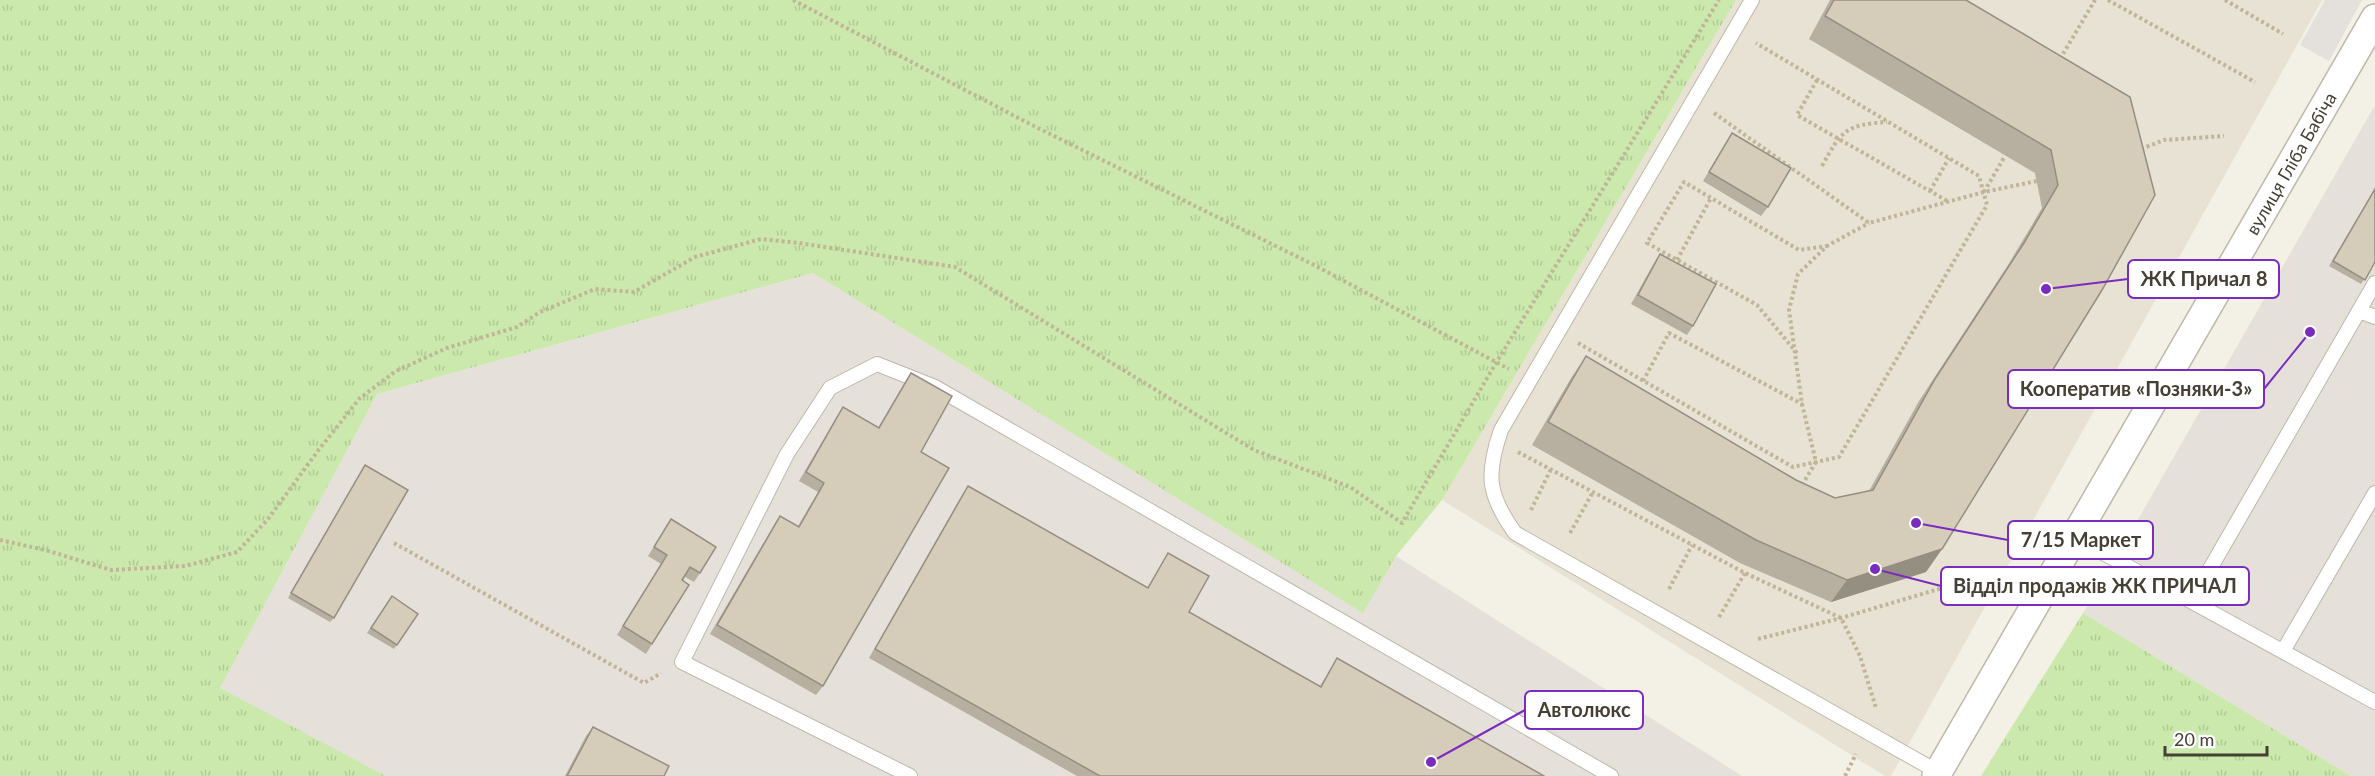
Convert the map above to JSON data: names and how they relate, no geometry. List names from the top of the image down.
{
  "streets": {
    "street": ["вулиця Гліба Бабіча"]
  },
  "places": [
    "ЖК Причал 8",
    "Кооператив «Позняки-3»",
    "7/15 Маркет",
    "Відділ продажів ЖК ПРИЧАЛ",
    "Автолюкс"
  ],
  "scale_bar": "20 m"
}
